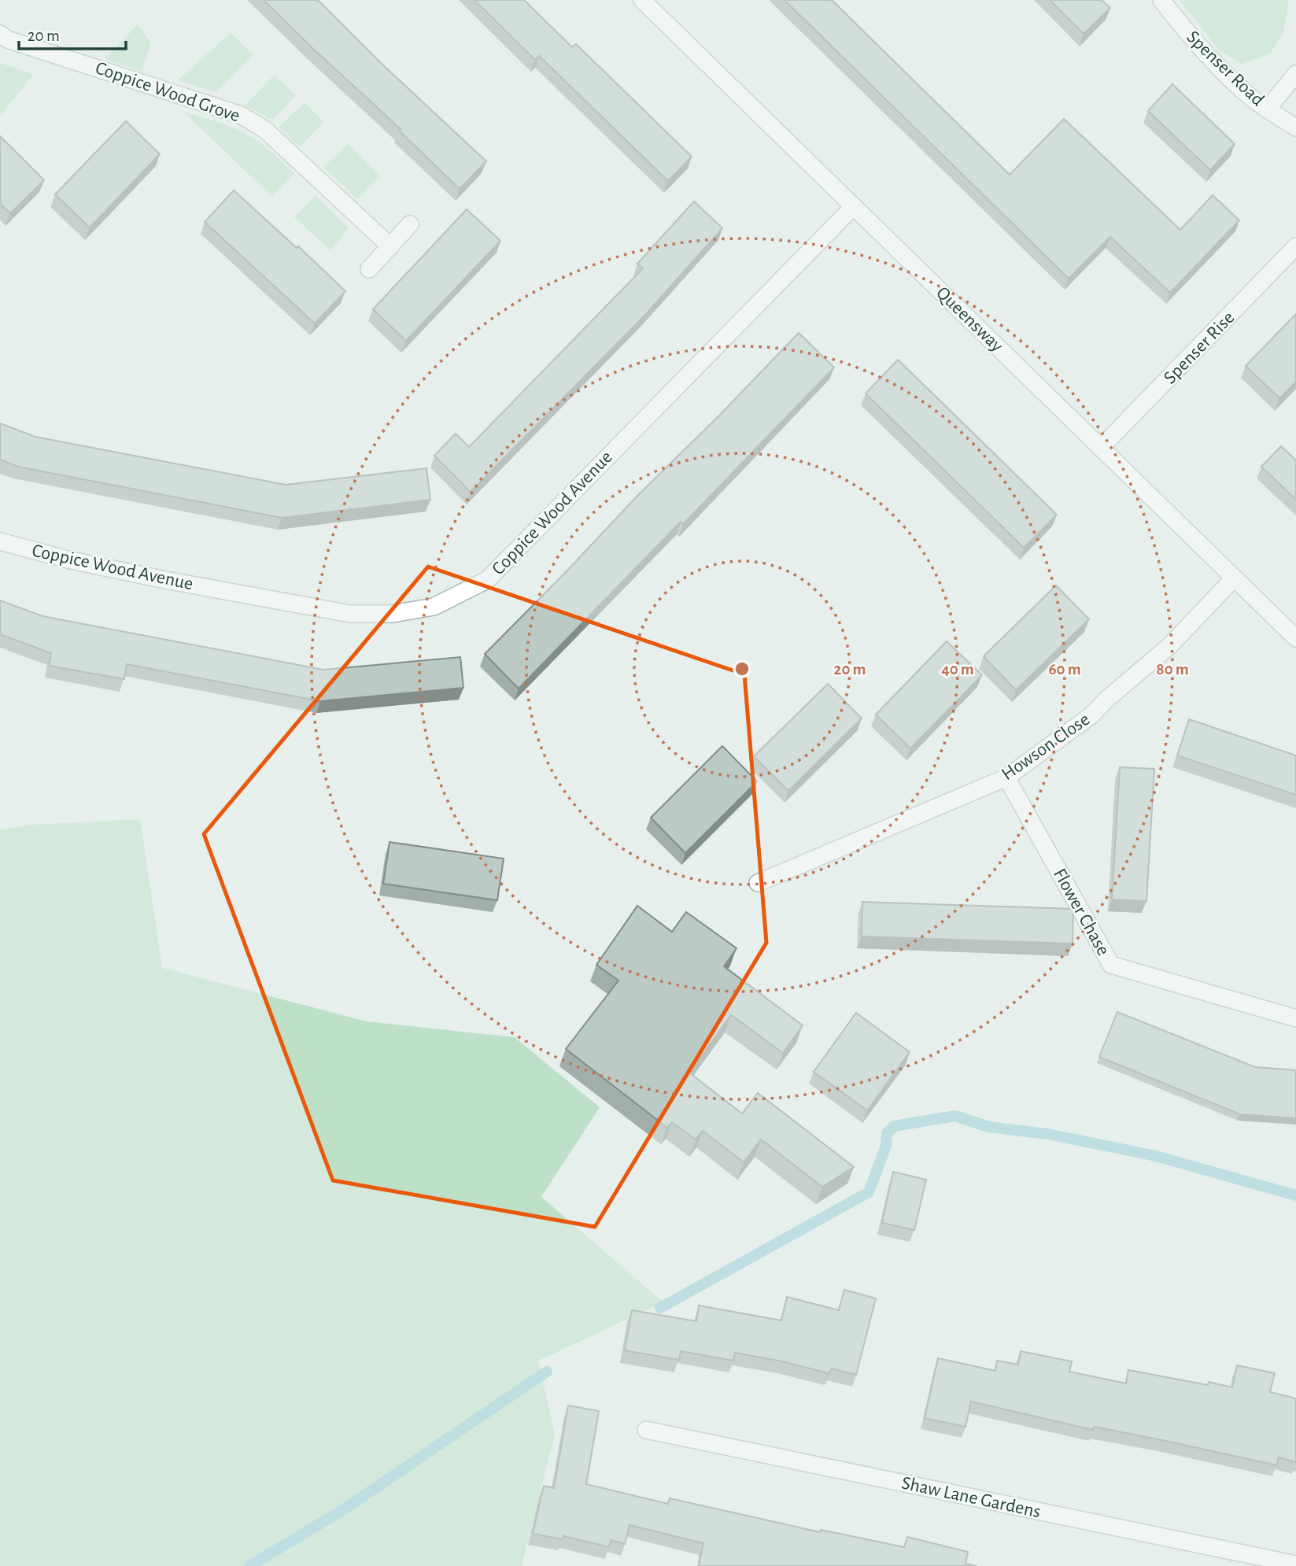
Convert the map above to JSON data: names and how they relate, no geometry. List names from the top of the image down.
{
  "streets": {
    "street": [
      "Spenser Road",
      "Coppice Wood Grove",
      "Queensway",
      "Spenser Rise",
      "Coppice Wood Avenue",
      "Howson Close",
      "Flower Chase",
      "Shaw Lane Gardens"
    ]
  },
  "crossings": [
    ["Queensway", "Spenser Rise"],
    ["Queensway", "Coppice Wood Avenue"],
    ["Queensway", "Howson Close"],
    ["Howson Close", "Flower Chase"]
  ],
  "scale_bar": "20 m",
  "rings": [
    "20 m",
    "40 m",
    "60 m",
    "80 m"
  ]
}
